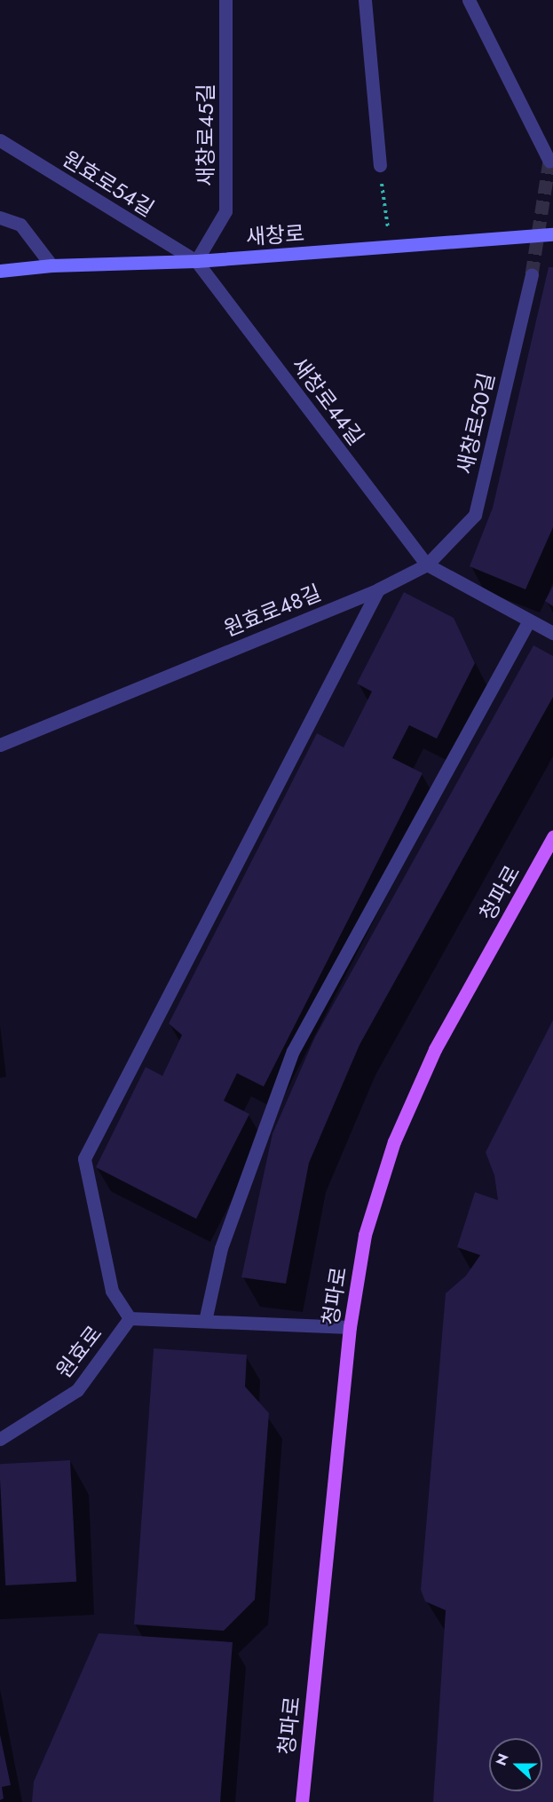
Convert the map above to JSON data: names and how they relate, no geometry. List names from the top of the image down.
{
  "streets": {
    "main road": ["새창로", "청파로"],
    "street": [
      "새창로45길",
      "원효로54길",
      "새창로44길",
      "새창로50길",
      "원효로48길",
      "원효로"
    ]
  },
  "crossings": [
    ["새창로45길", "원효로54길"],
    ["새창로45길", "새창로"],
    ["새창로45길", "새창로44길"],
    ["원효로54길", "새창로"],
    ["원효로54길", "새창로44길"],
    ["새창로", "새창로44길"],
    ["새창로44길", "새창로50길"],
    ["새창로44길", "원효로48길"],
    ["새창로50길", "원효로48길"]
  ],
  "north": "left"
}
